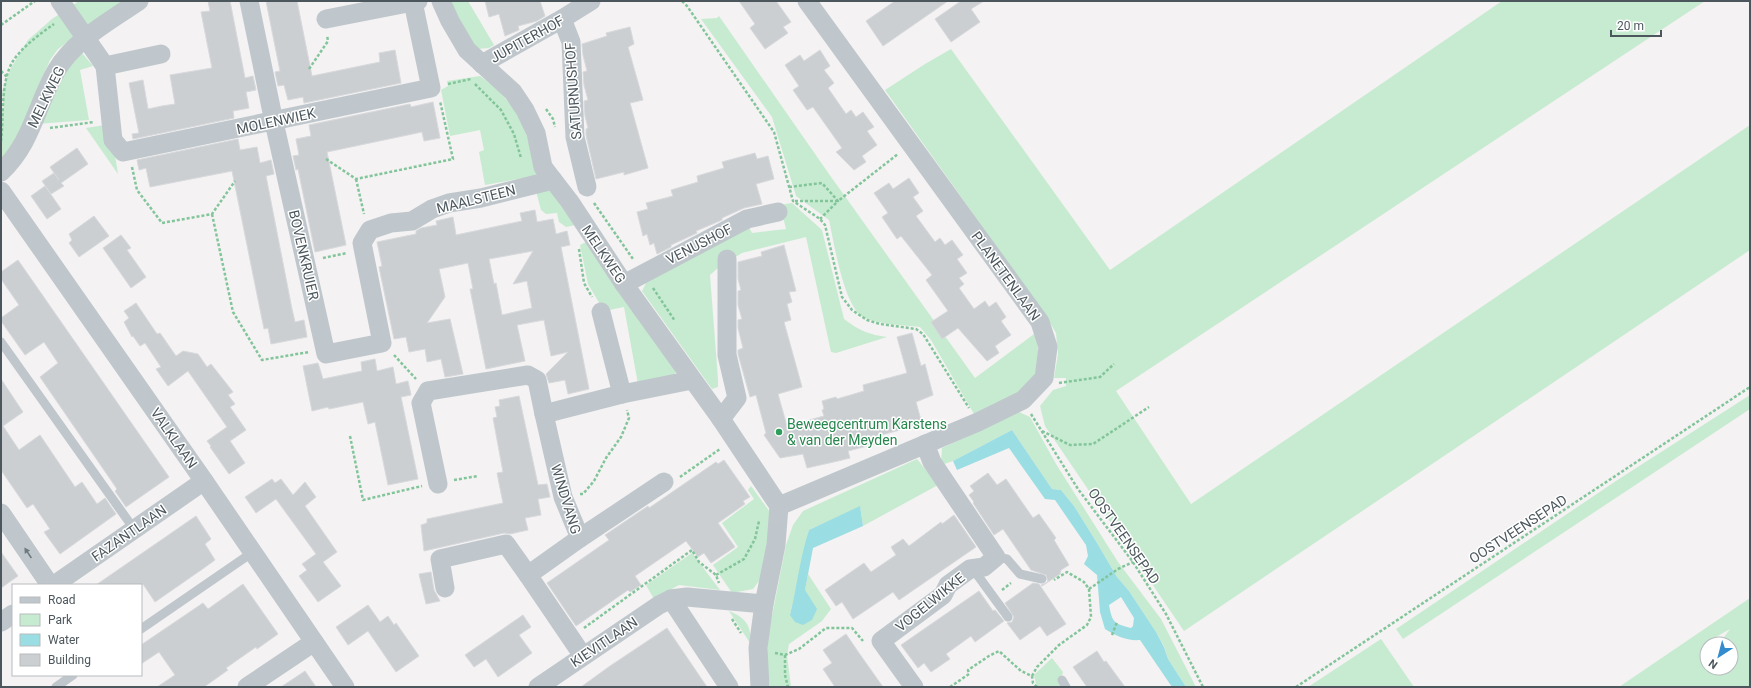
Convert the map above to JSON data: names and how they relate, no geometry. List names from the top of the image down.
{
  "streets": {
    "street": [
      "JUPITERHOF",
      "SATURNUSHOF",
      "MELKWEG",
      "MOLENWIEK",
      "MAALSTEEN",
      "VENUSHOF",
      "BOVENKRUIER",
      "PLANETENLAAN",
      "VALKLAAN",
      "WINDVANG",
      "FAZANTLAAN",
      "VOGELWIKKE",
      "KIEVITLAAN"
    ],
    "path": ["OOSTVEENSEPAD"]
  },
  "crossings": [
    ["JUPITERHOF", "SATURNUSHOF"],
    ["JUPITERHOF", "MELKWEG"],
    ["MELKWEG", "MAALSTEEN"],
    ["MELKWEG", "VENUSHOF"],
    ["MOLENWIEK", "BOVENKRUIER"],
    ["VALKLAAN", "FAZANTLAAN"]
  ],
  "places": ["Beweegcentrum Karstens & van der Meyden"],
  "legend": [
    "Road",
    "Park",
    "Water",
    "Building"
  ],
  "scale_bar": "20 m",
  "north": "bottom left"
}
